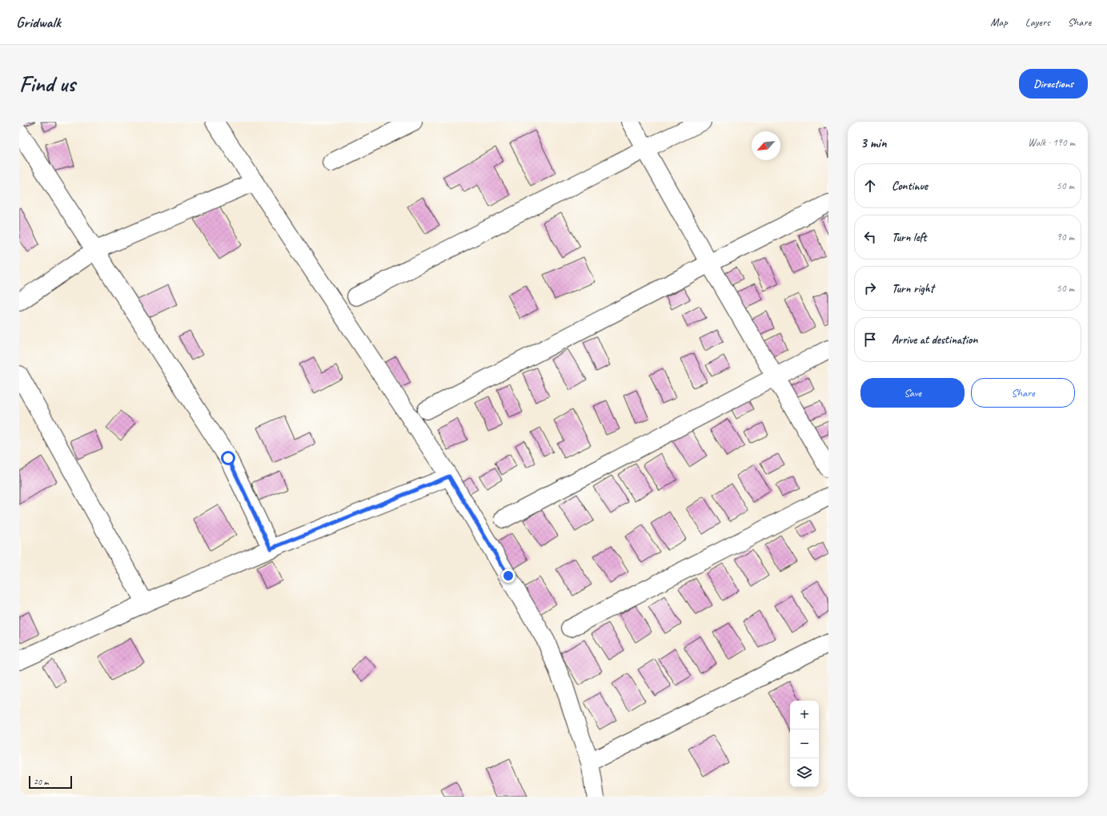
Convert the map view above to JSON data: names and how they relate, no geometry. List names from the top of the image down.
{
  "scale_bar": "20 m",
  "north": "bottom left",
  "page": {
    "header": "Gridwalk",
    "nav": ["Map", "Layers", "Share"],
    "buttons": [
      "Directions",
      ["Save", "Share"]
    ],
    "title": "Find us",
    "heading": ["3 min", "Walk · 190 m"],
    "list": [
      ["Continue", "50 m"],
      ["Turn left", "90 m"],
      ["Turn right", "50 m"],
      "Arrive at destination"
    ],
    "map_buttons": ["+", "−"],
    "scale": "20 m"
  }
}
